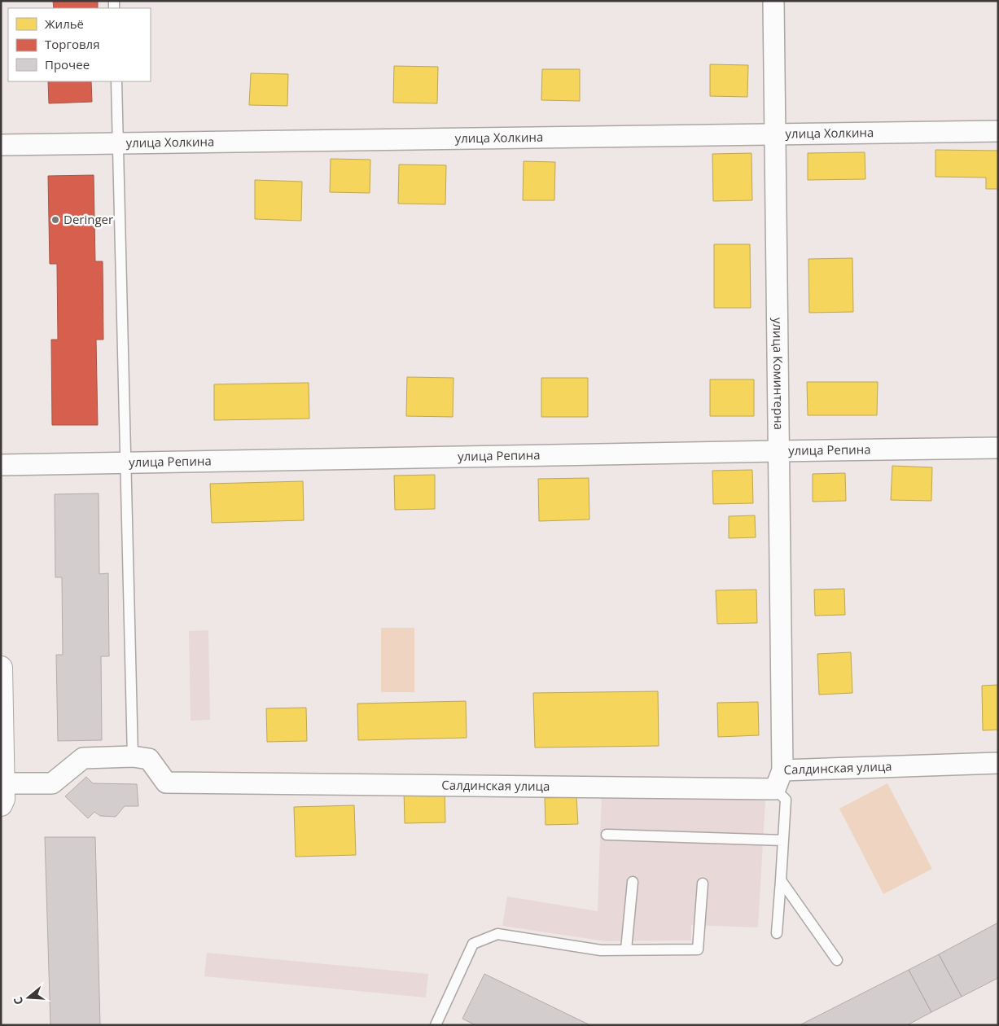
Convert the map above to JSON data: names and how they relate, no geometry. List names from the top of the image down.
{
  "streets": {
    "street": [
      "улица Холкина",
      "улица Коминтерна",
      "улица Репина",
      "Салдинская улица"
    ]
  },
  "crossings": [
    ["улица Холкина", "улица Коминтерна"],
    ["улица Коминтерна", "улица Репина"],
    ["улица Коминтерна", "Салдинская улица"]
  ],
  "places": ["Deringer"],
  "legend": ["Жильё", "Торговля", "Прочее"],
  "north": "left"
}
